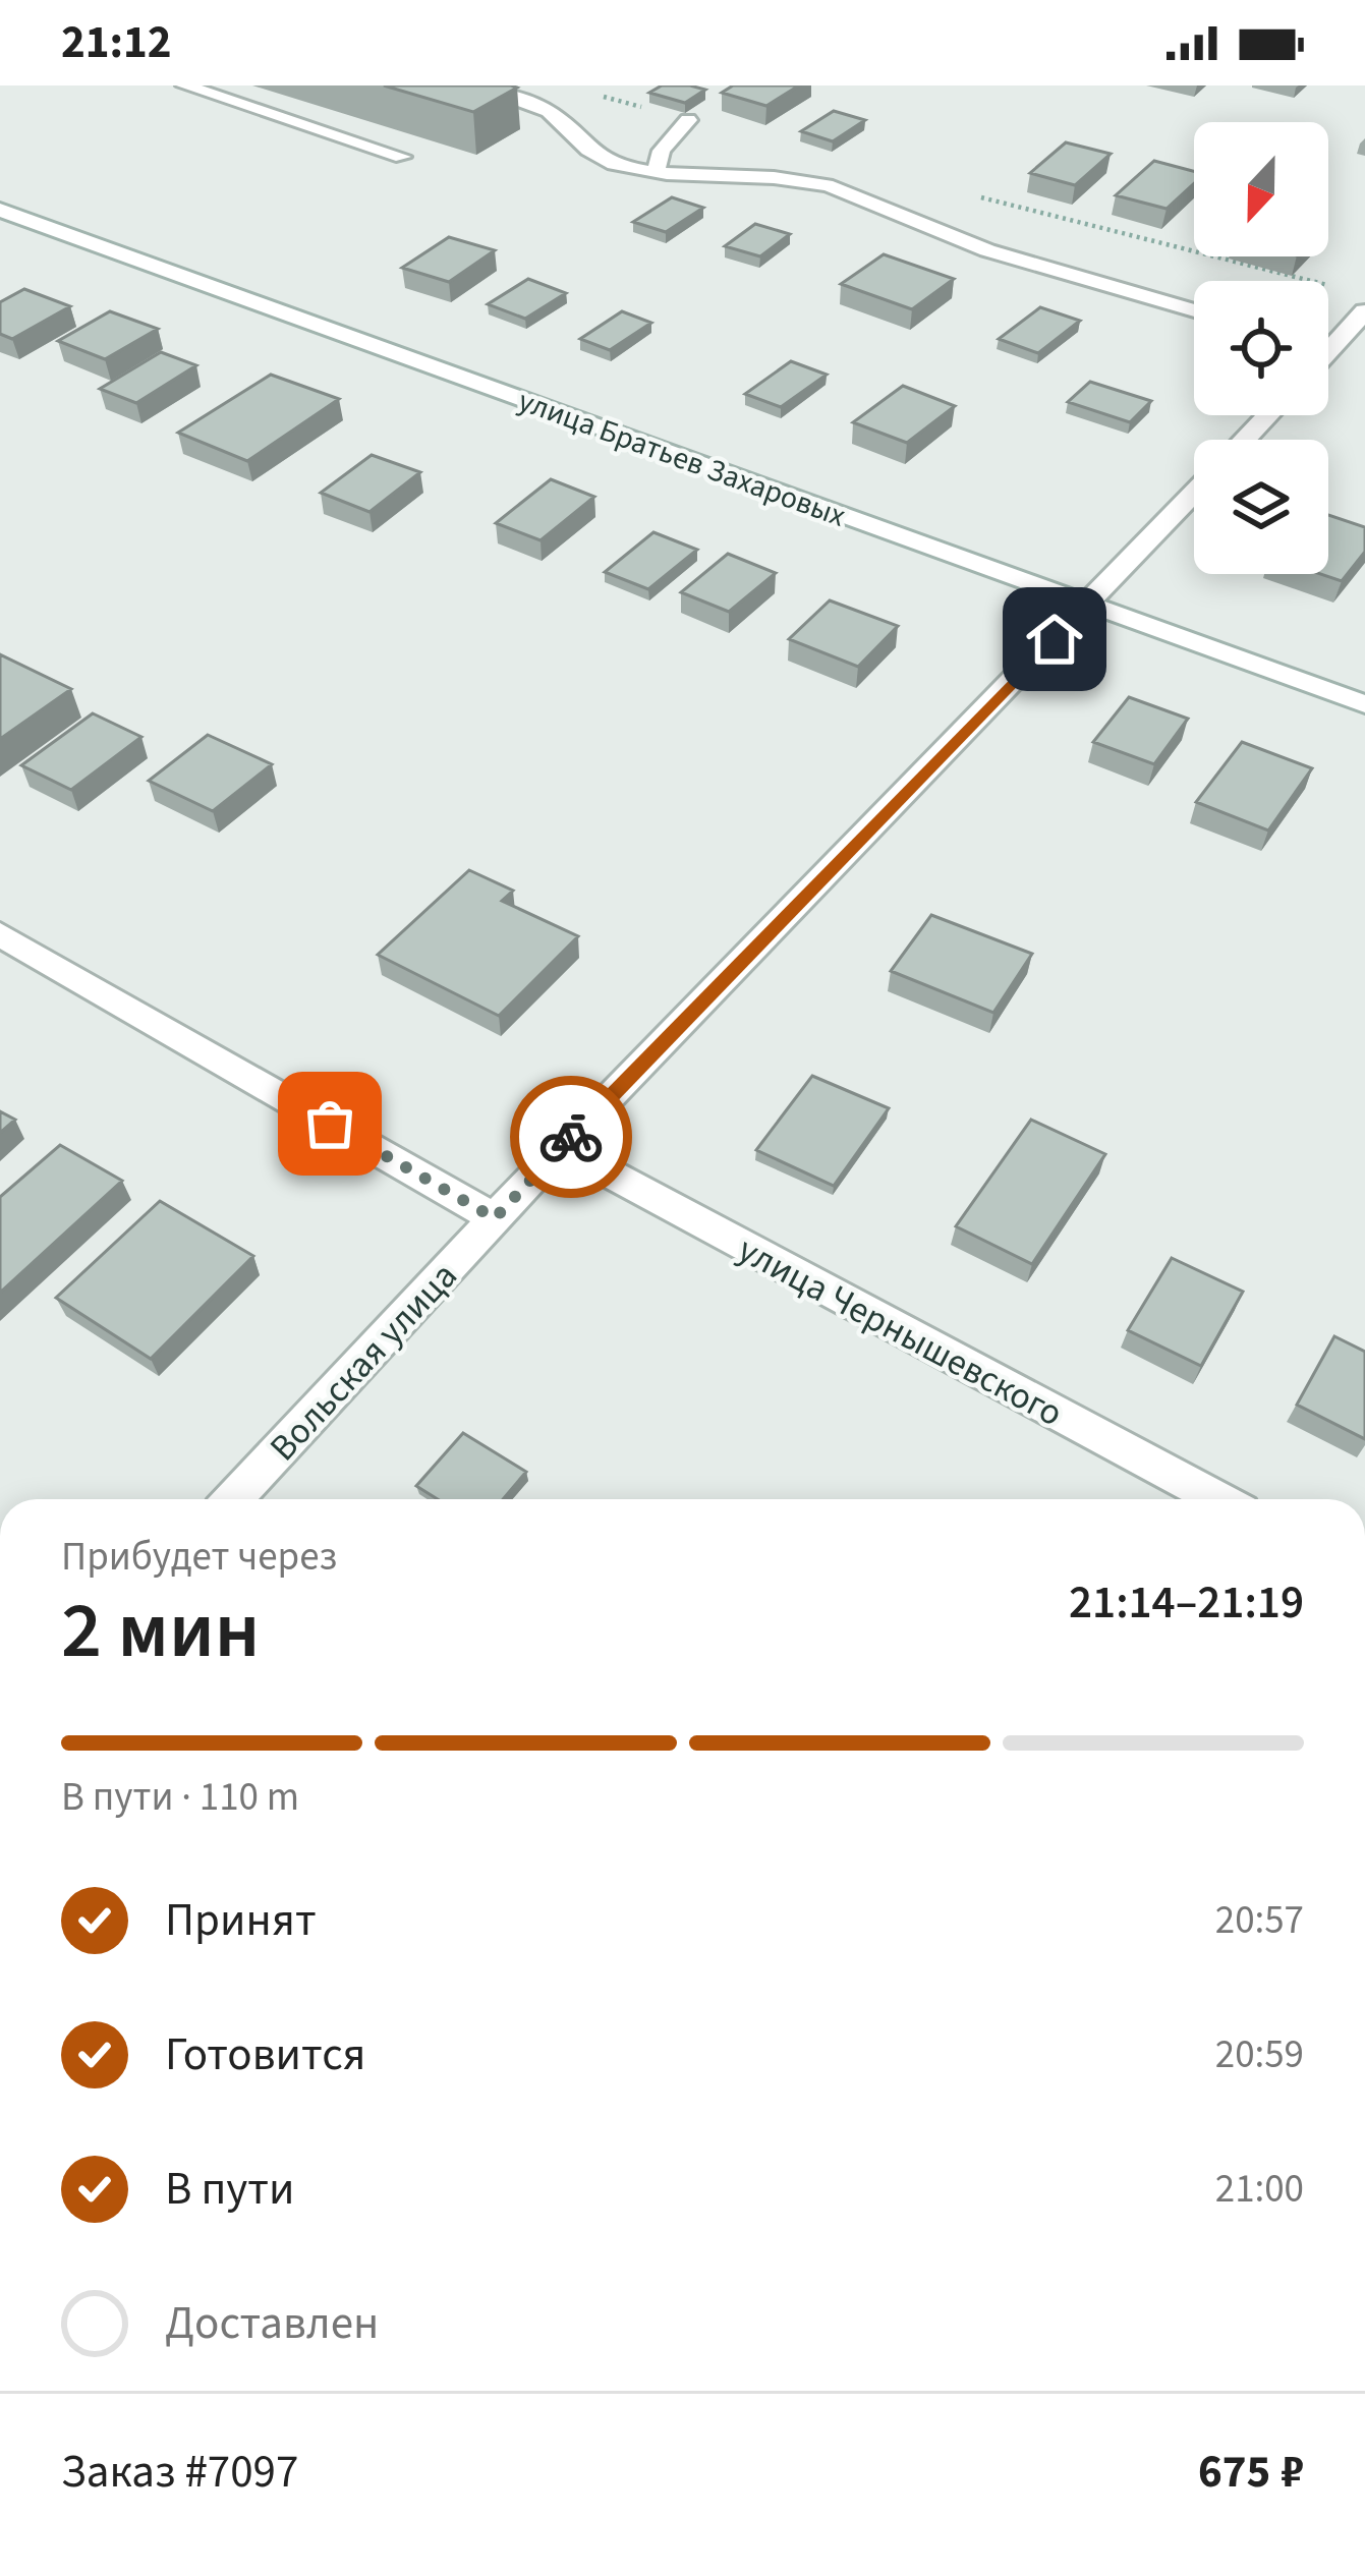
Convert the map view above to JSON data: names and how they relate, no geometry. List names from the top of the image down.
{
  "streets": {
    "street": ["улица Братьев Захаровых", "улица Чернышевского", "Вольская улица"]
  },
  "crossings": [
    ["улица Братьев Захаровых", "Вольская улица"],
    ["улица Чернышевского", "Вольская улица"]
  ],
  "north": "bottom",
  "page": {
    "status": "21:12",
    "heading": ["2 мин", "Прибудет через", "21:14–21:19"],
    "panel": ["Заказ #7097", "675 ₽"],
    "bar": "В пути · 110 m",
    "list": [
      ["Принят", "20:57"],
      ["Готовится", "20:59"],
      ["В пути", "21:00"],
      "Доставлен"
    ]
  }
}
